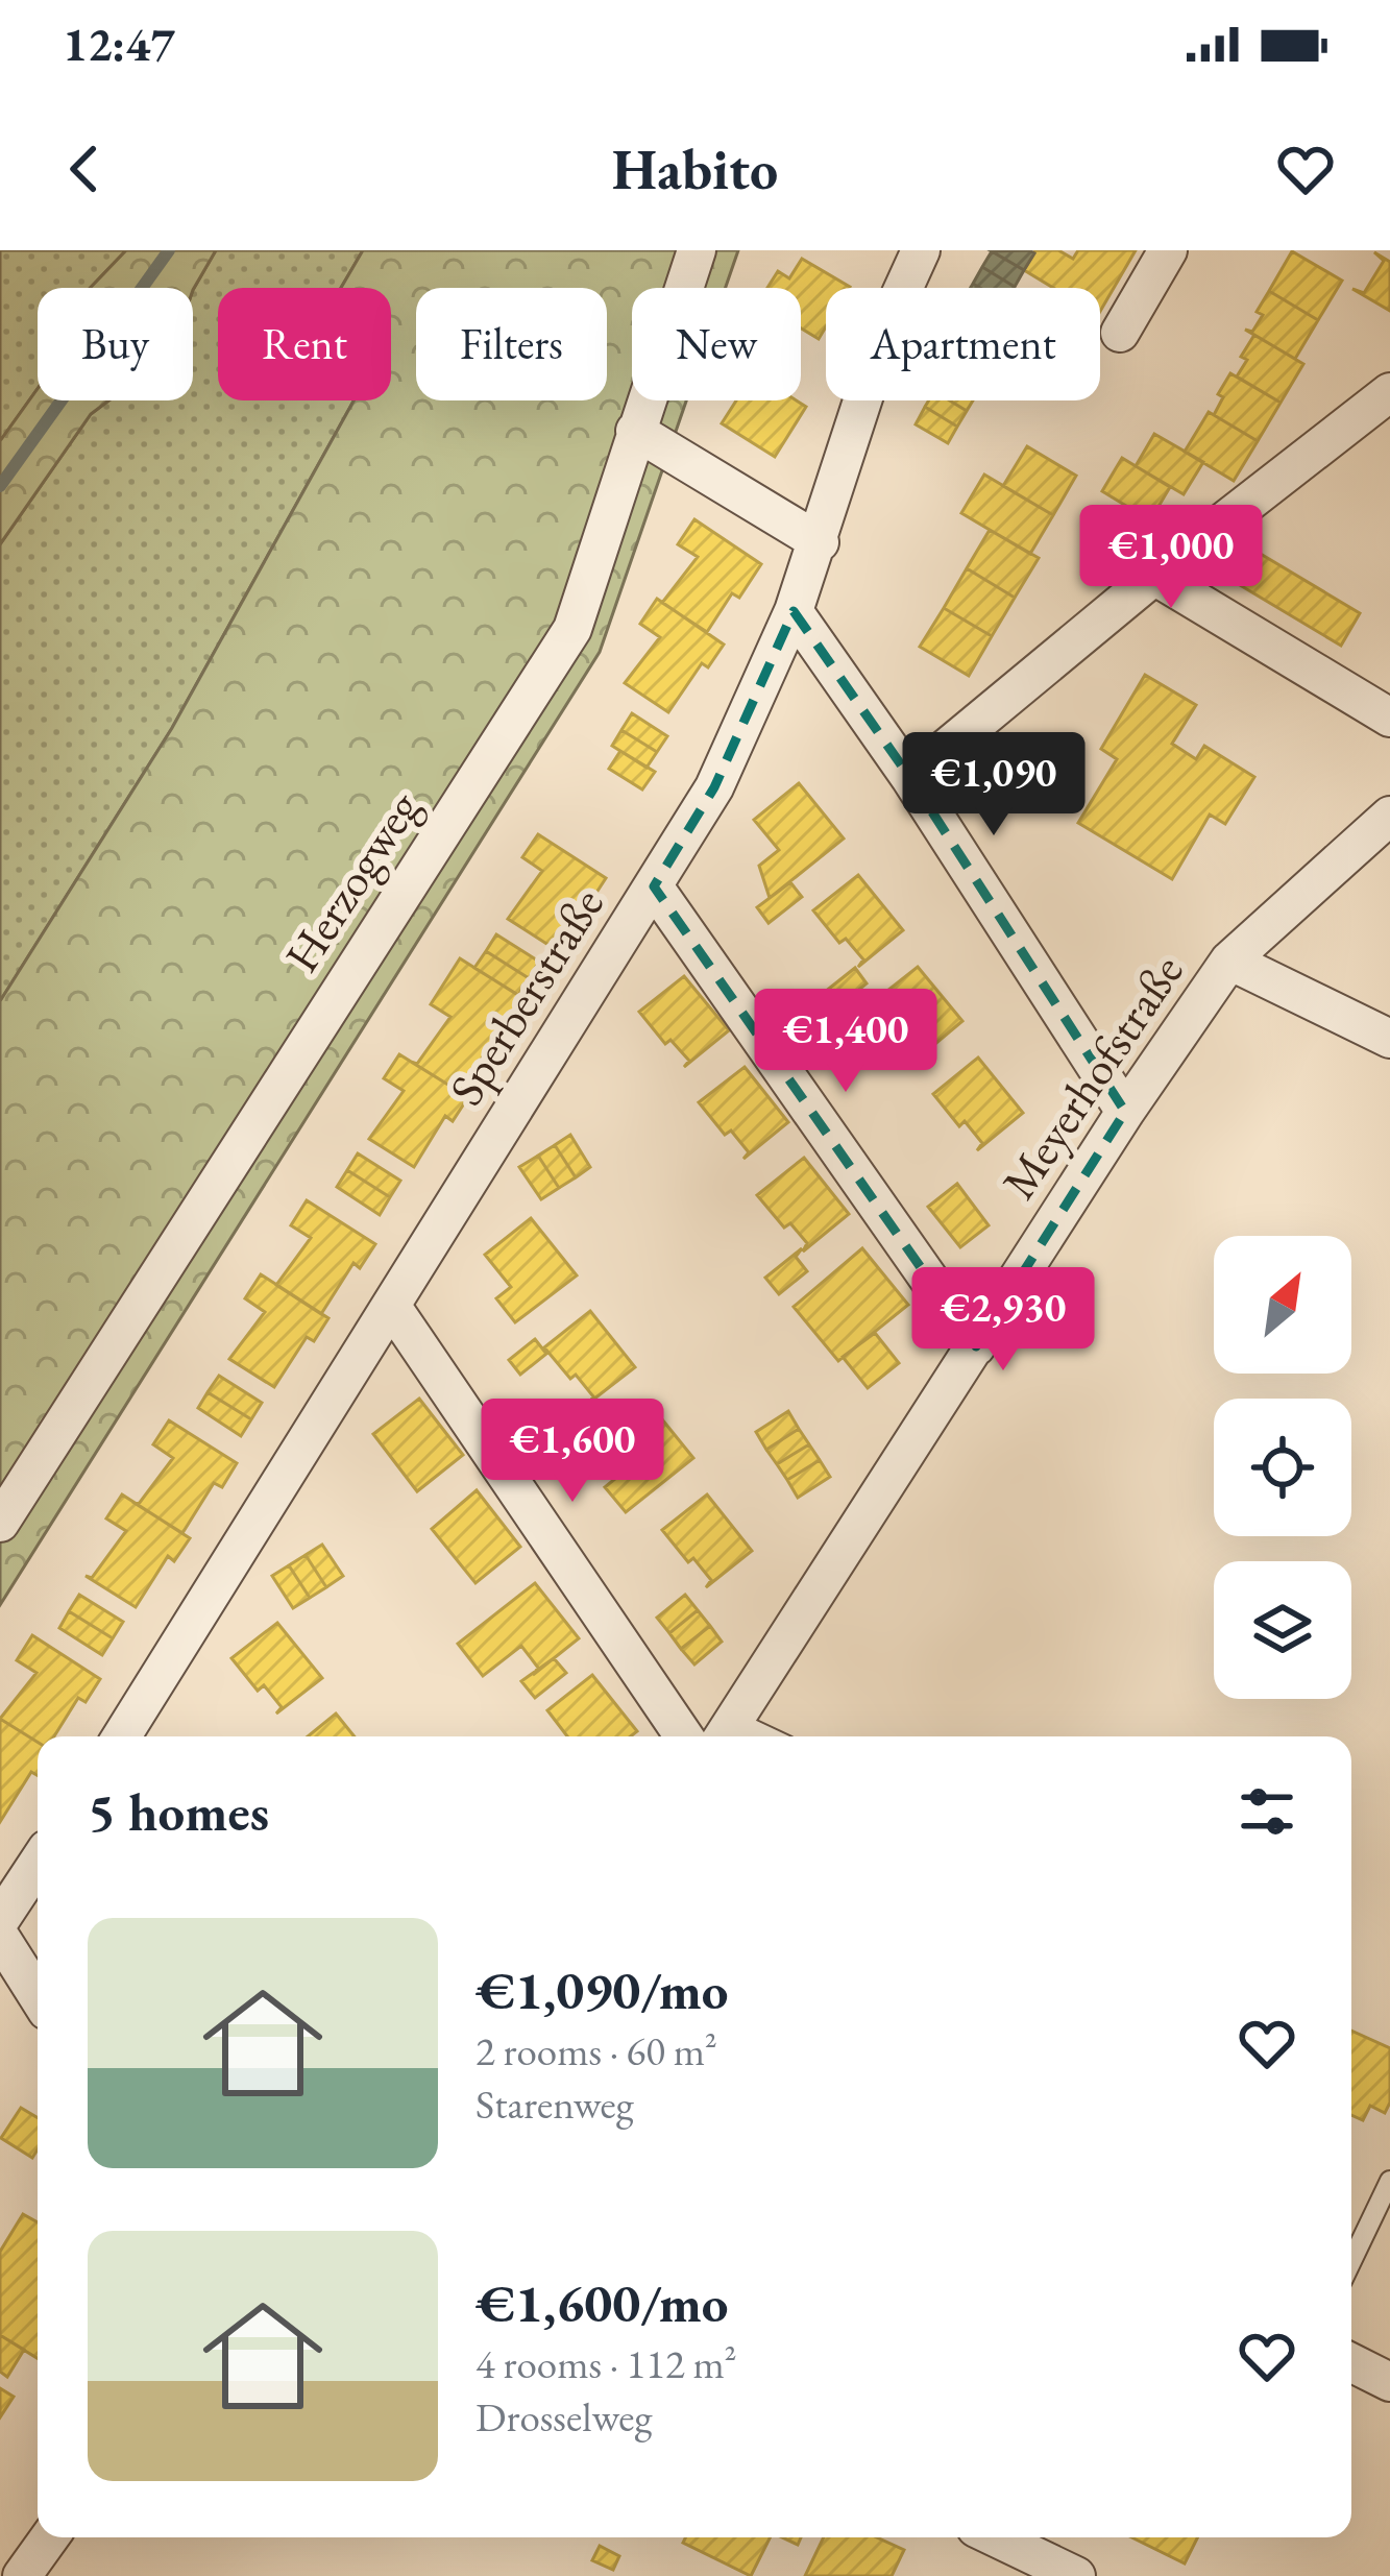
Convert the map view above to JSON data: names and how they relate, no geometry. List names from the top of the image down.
{
  "streets": {
    "street": ["Herzogweg", "Sperberstraße", "Meyerhofstraße"]
  },
  "north": "top right",
  "page": {
    "status": "12:47",
    "header": "Habito",
    "chip": [
      "Buy",
      "Rent",
      "Filters",
      "New",
      "Apartment"
    ],
    "price": [
      "€1,000",
      "€1,090",
      "€1,400",
      "€2,930",
      "€1,600"
    ],
    "heading": "5 homes",
    "list": [
      {
        "name": "€1,090/mo",
        "note": "2 rooms · 60 m² · Starenweg"
      },
      {
        "name": "€1,600/mo",
        "note": "4 rooms · 112 m² · Drosselweg"
      }
    ]
  }
}
